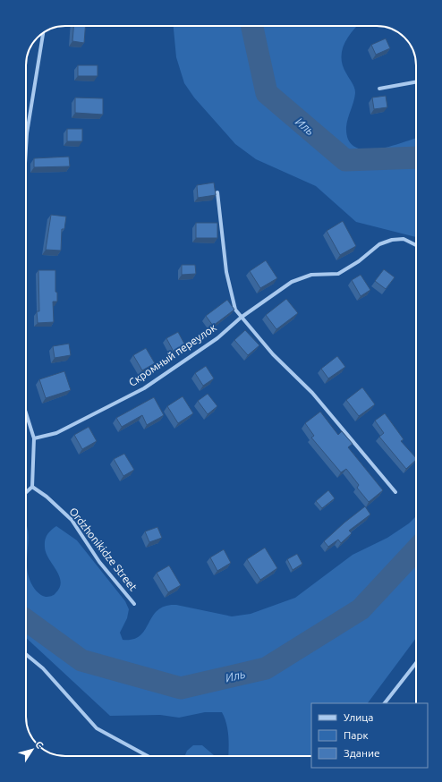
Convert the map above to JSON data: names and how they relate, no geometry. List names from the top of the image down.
{
  "streets": {
    "street": ["Скромный переулок", "Ordzhonikidze Street"]
  },
  "water": ["Иль"],
  "legend": ["Улица", "Парк", "Здание"],
  "north": "top right"
}
